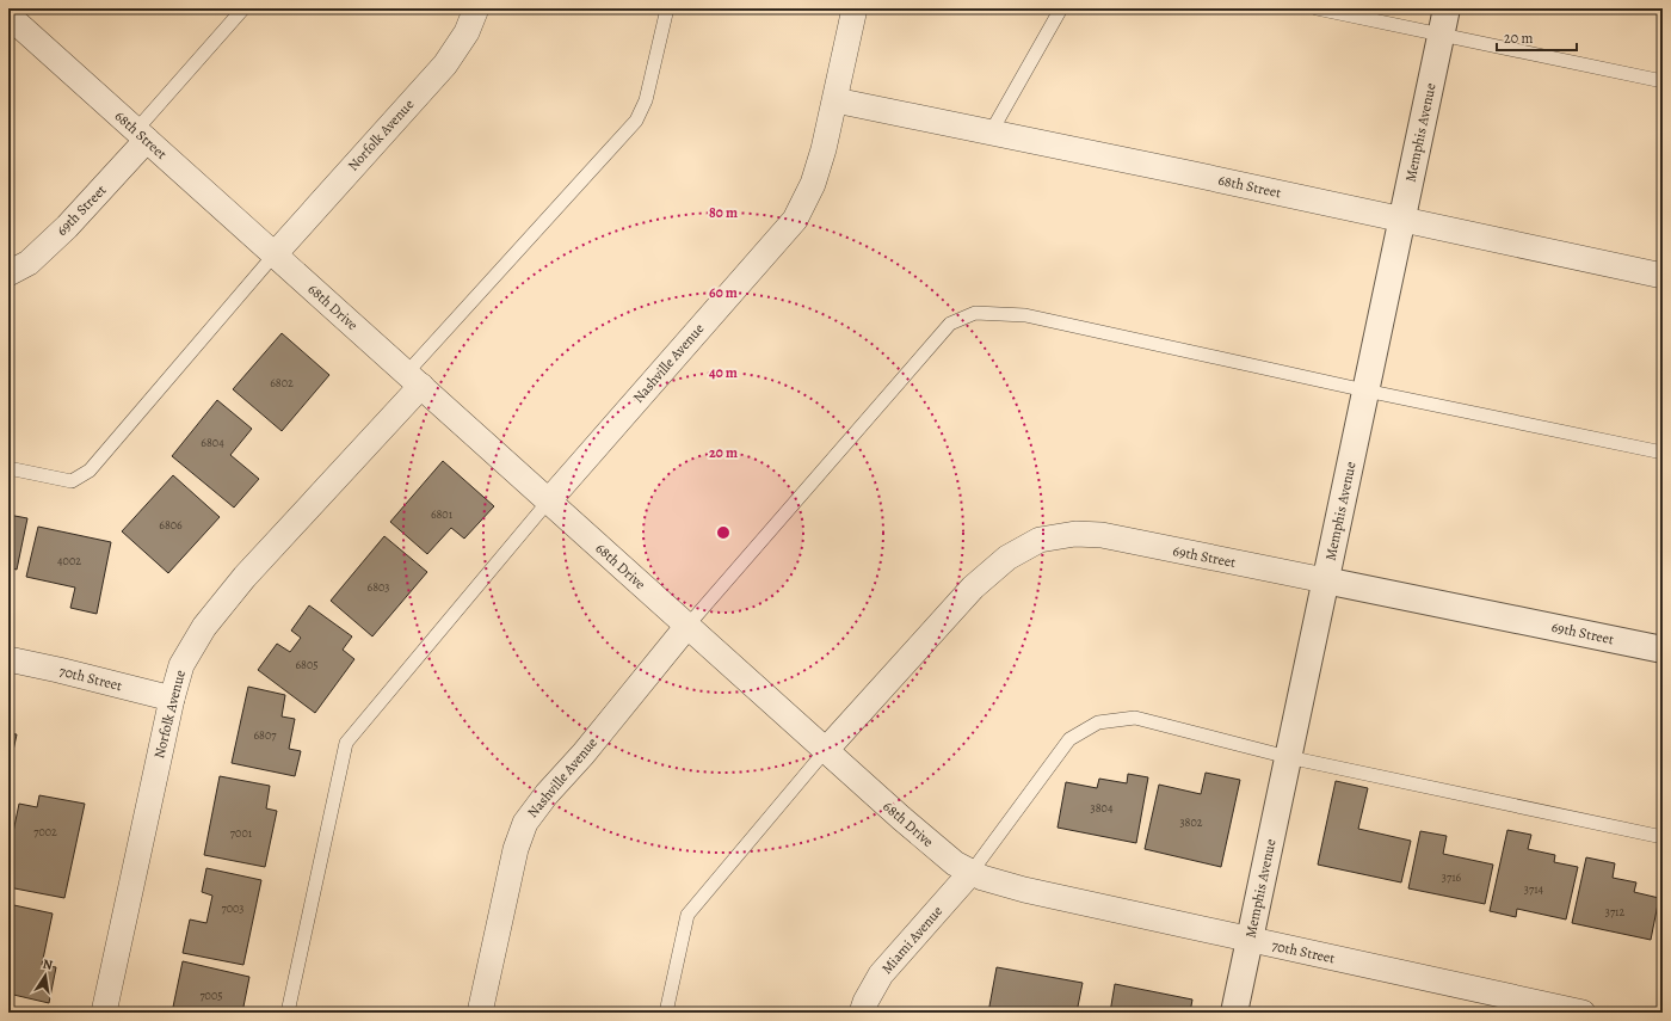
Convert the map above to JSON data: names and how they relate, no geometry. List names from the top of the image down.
{
  "streets": {
    "street": [
      "Memphis Avenue",
      "68th Street",
      "Norfolk Avenue",
      "69th Street",
      "68th Drive",
      "Nashville Avenue",
      "70th Street",
      "Miami Avenue"
    ]
  },
  "crossings": [
    ["Memphis Avenue", "68th Street"],
    ["Memphis Avenue", "69th Street"],
    ["Memphis Avenue", "70th Street"],
    ["68th Street", "Norfolk Avenue"],
    ["68th Street", "69th Street"],
    ["68th Street", "68th Drive"],
    ["68th Street", "Nashville Avenue"],
    ["Norfolk Avenue", "68th Drive"],
    ["Norfolk Avenue", "70th Street"],
    ["69th Street", "68th Drive"],
    ["68th Drive", "Nashville Avenue"],
    ["68th Drive", "70th Street"],
    ["68th Drive", "Miami Avenue"],
    ["70th Street", "Miami Avenue"]
  ],
  "house_numbers": [
    "6802",
    "6804",
    "6801",
    "6806",
    "4002",
    "6803",
    "6805",
    "6807",
    "3804",
    "3802",
    "7002",
    "7001",
    "3716",
    "3714",
    "7003",
    "3712",
    "7005"
  ],
  "scale_bar": "20 m",
  "north": "top",
  "rings": [
    "80 m",
    "60 m",
    "40 m",
    "20 m"
  ]
}
